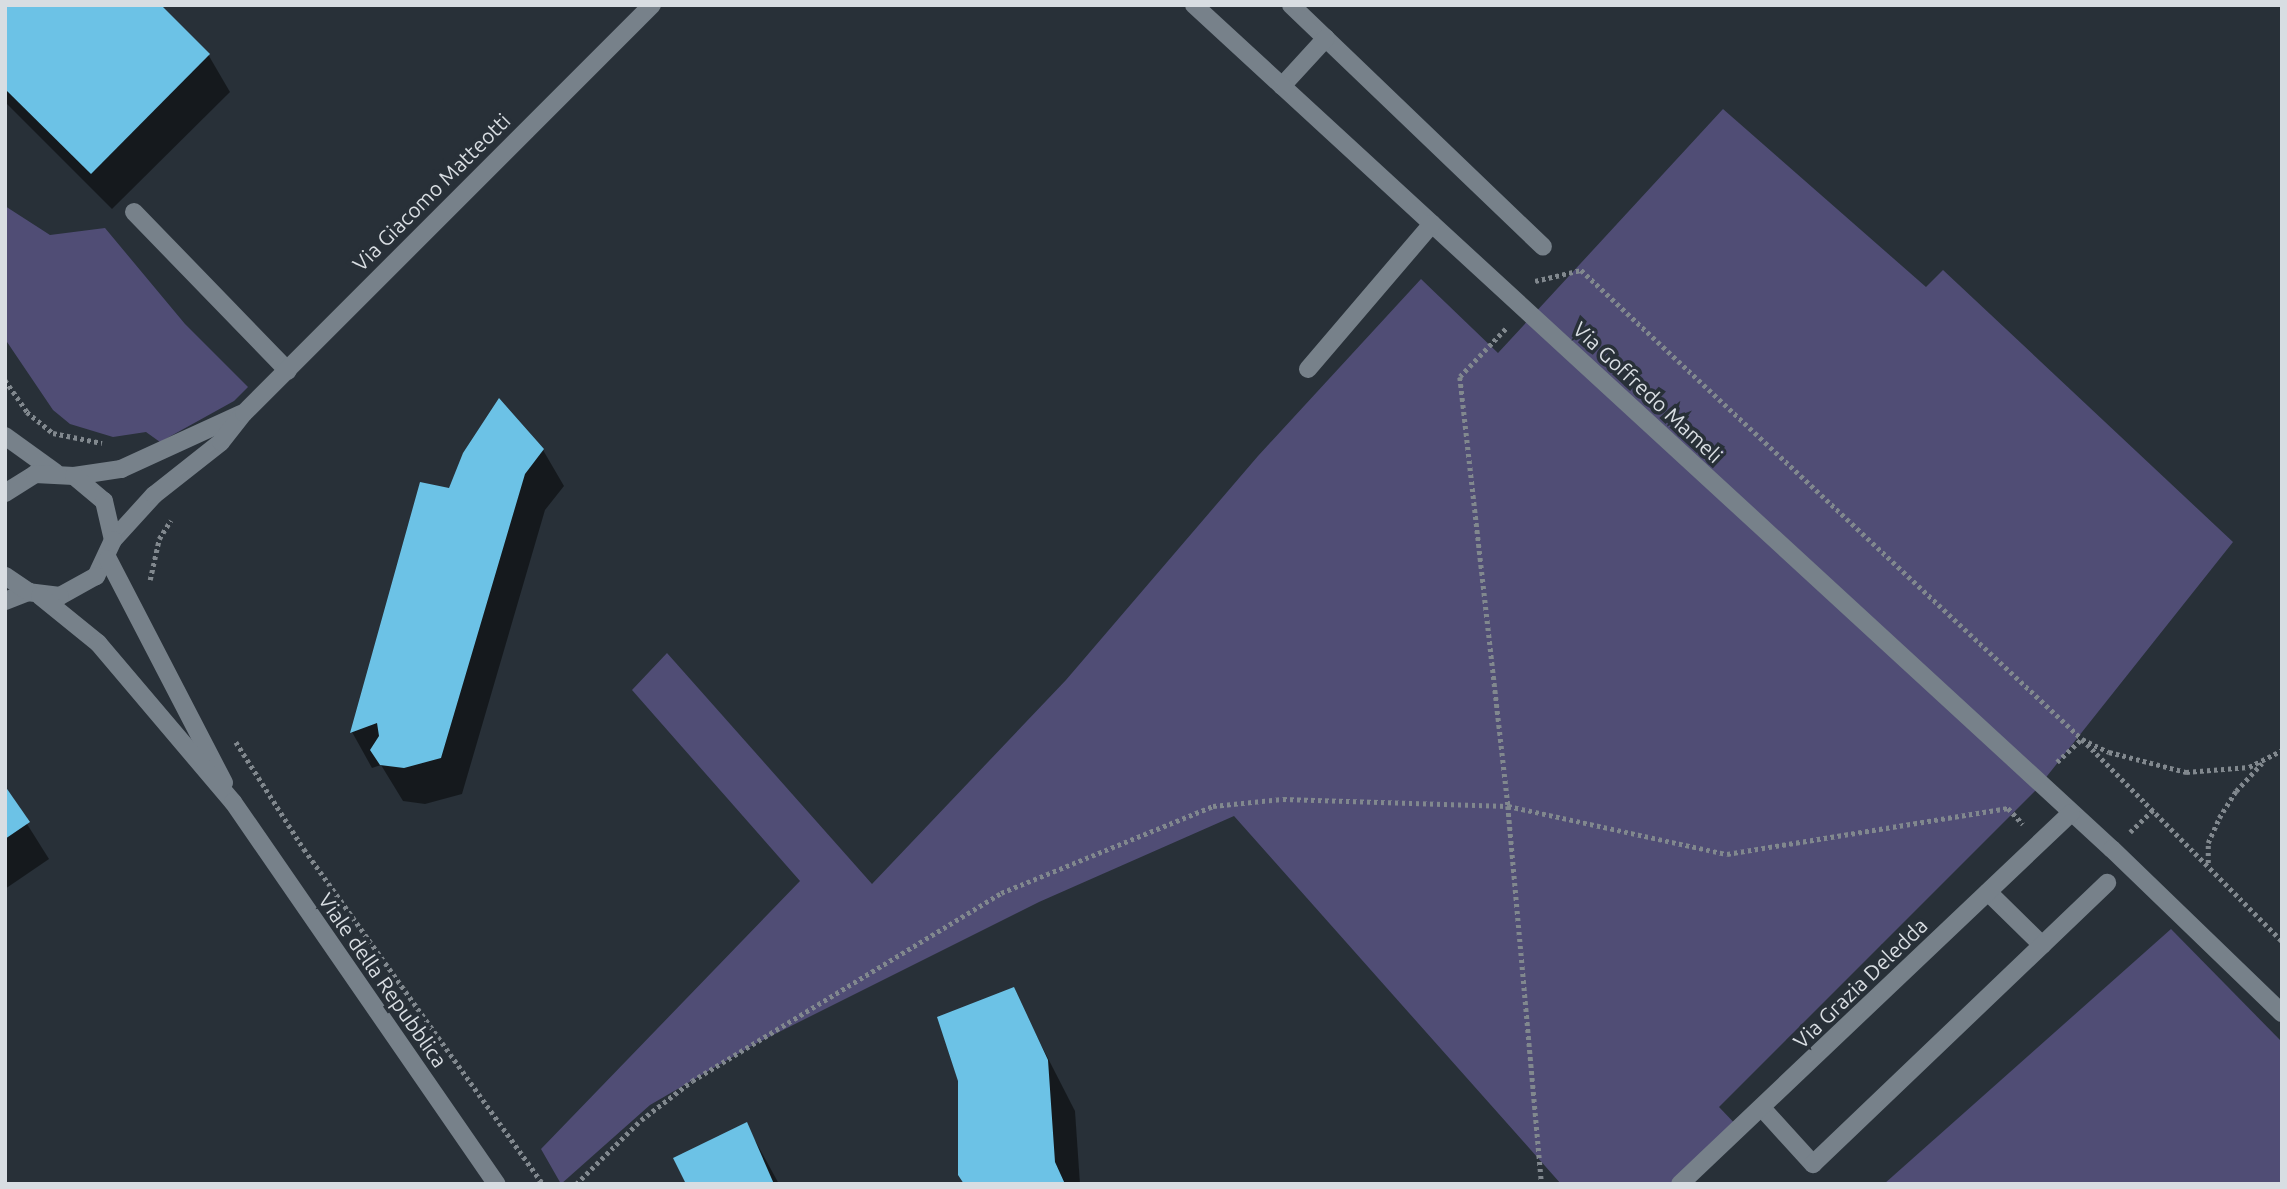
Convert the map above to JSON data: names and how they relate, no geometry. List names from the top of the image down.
{
  "streets": {
    "street": [
      "Via Giacomo Matteotti",
      "Via Goffredo Mameli",
      "Viale della Repubblica",
      "Via Grazia Deledda"
    ]
  },
  "crossings": [
    ["Via Goffredo Mameli", "Via Grazia Deledda"]
  ]
}
